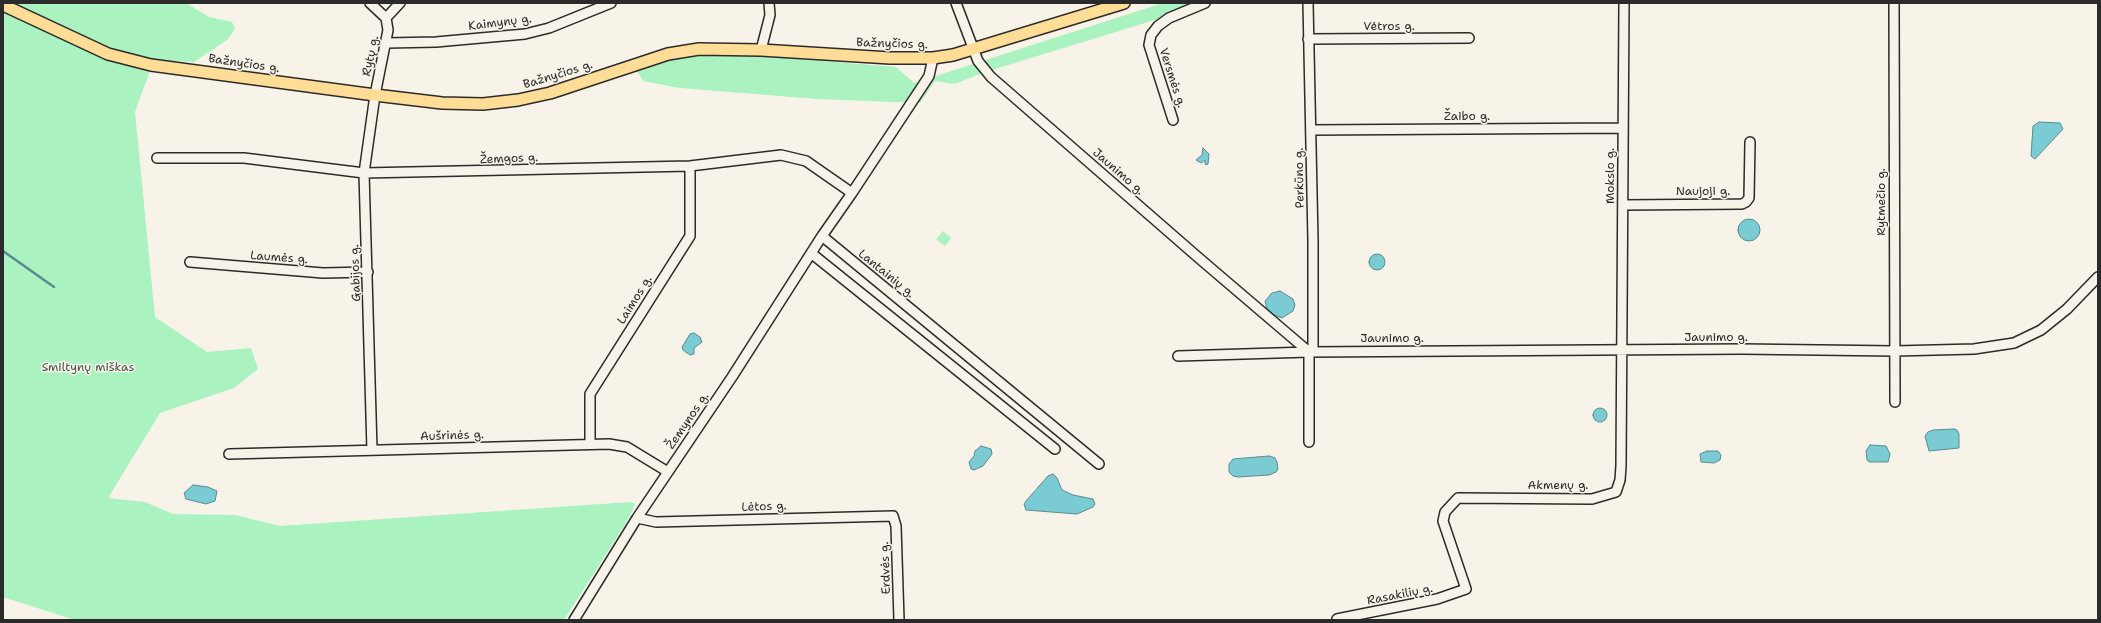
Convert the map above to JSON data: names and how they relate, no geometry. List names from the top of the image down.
{
  "streets": {
    "main road": ["Bažnyčios g."],
    "street": [
      "Kaimynų g.",
      "Vėtros g.",
      "Rytų g.",
      "Versmės g.",
      "Žaibo g.",
      "Žemgos g.",
      "Jaunimo g.",
      "Mokslo g.",
      "Perkūno g.",
      "Naujoji g.",
      "Rytmečio g.",
      "Laumės g.",
      "Gabijos g.",
      "Lantainių g.",
      "Laimos g.",
      "Žemynos g.",
      "Aušrinės g.",
      "Akmenų g.",
      "Lėtos g.",
      "Erdvės g.",
      "Rasakilių g."
    ]
  },
  "crossings": [
    ["Kaimynų g.", "Rytų g."],
    ["Vėtros g.", "Perkūno g."],
    ["Bažnyčios g.", "Rytų g."],
    ["Bažnyčios g.", "Jaunimo g."],
    ["Bažnyčios g.", "Gabijos g."],
    ["Rytų g.", "Gabijos g."],
    ["Žaibo g.", "Mokslo g."],
    ["Žaibo g.", "Perkūno g."],
    ["Žemgos g.", "Gabijos g."],
    ["Žemgos g.", "Laimos g."],
    ["Jaunimo g.", "Mokslo g."],
    ["Jaunimo g.", "Perkūno g."],
    ["Jaunimo g.", "Rytmečio g."],
    ["Jaunimo g.", "Akmenų g."],
    ["Mokslo g.", "Naujoji g."],
    ["Mokslo g.", "Akmenų g."],
    ["Laumės g.", "Gabijos g."],
    ["Gabijos g.", "Aušrinės g."],
    ["Lantainių g.", "Žemynos g."],
    ["Laimos g.", "Aušrinės g."],
    ["Žemynos g.", "Aušrinės g."],
    ["Žemynos g.", "Lėtos g."],
    ["Akmenų g.", "Rasakilių g."],
    ["Lėtos g.", "Erdvės g."]
  ],
  "parks": ["Smiltynų miškas"]
}
